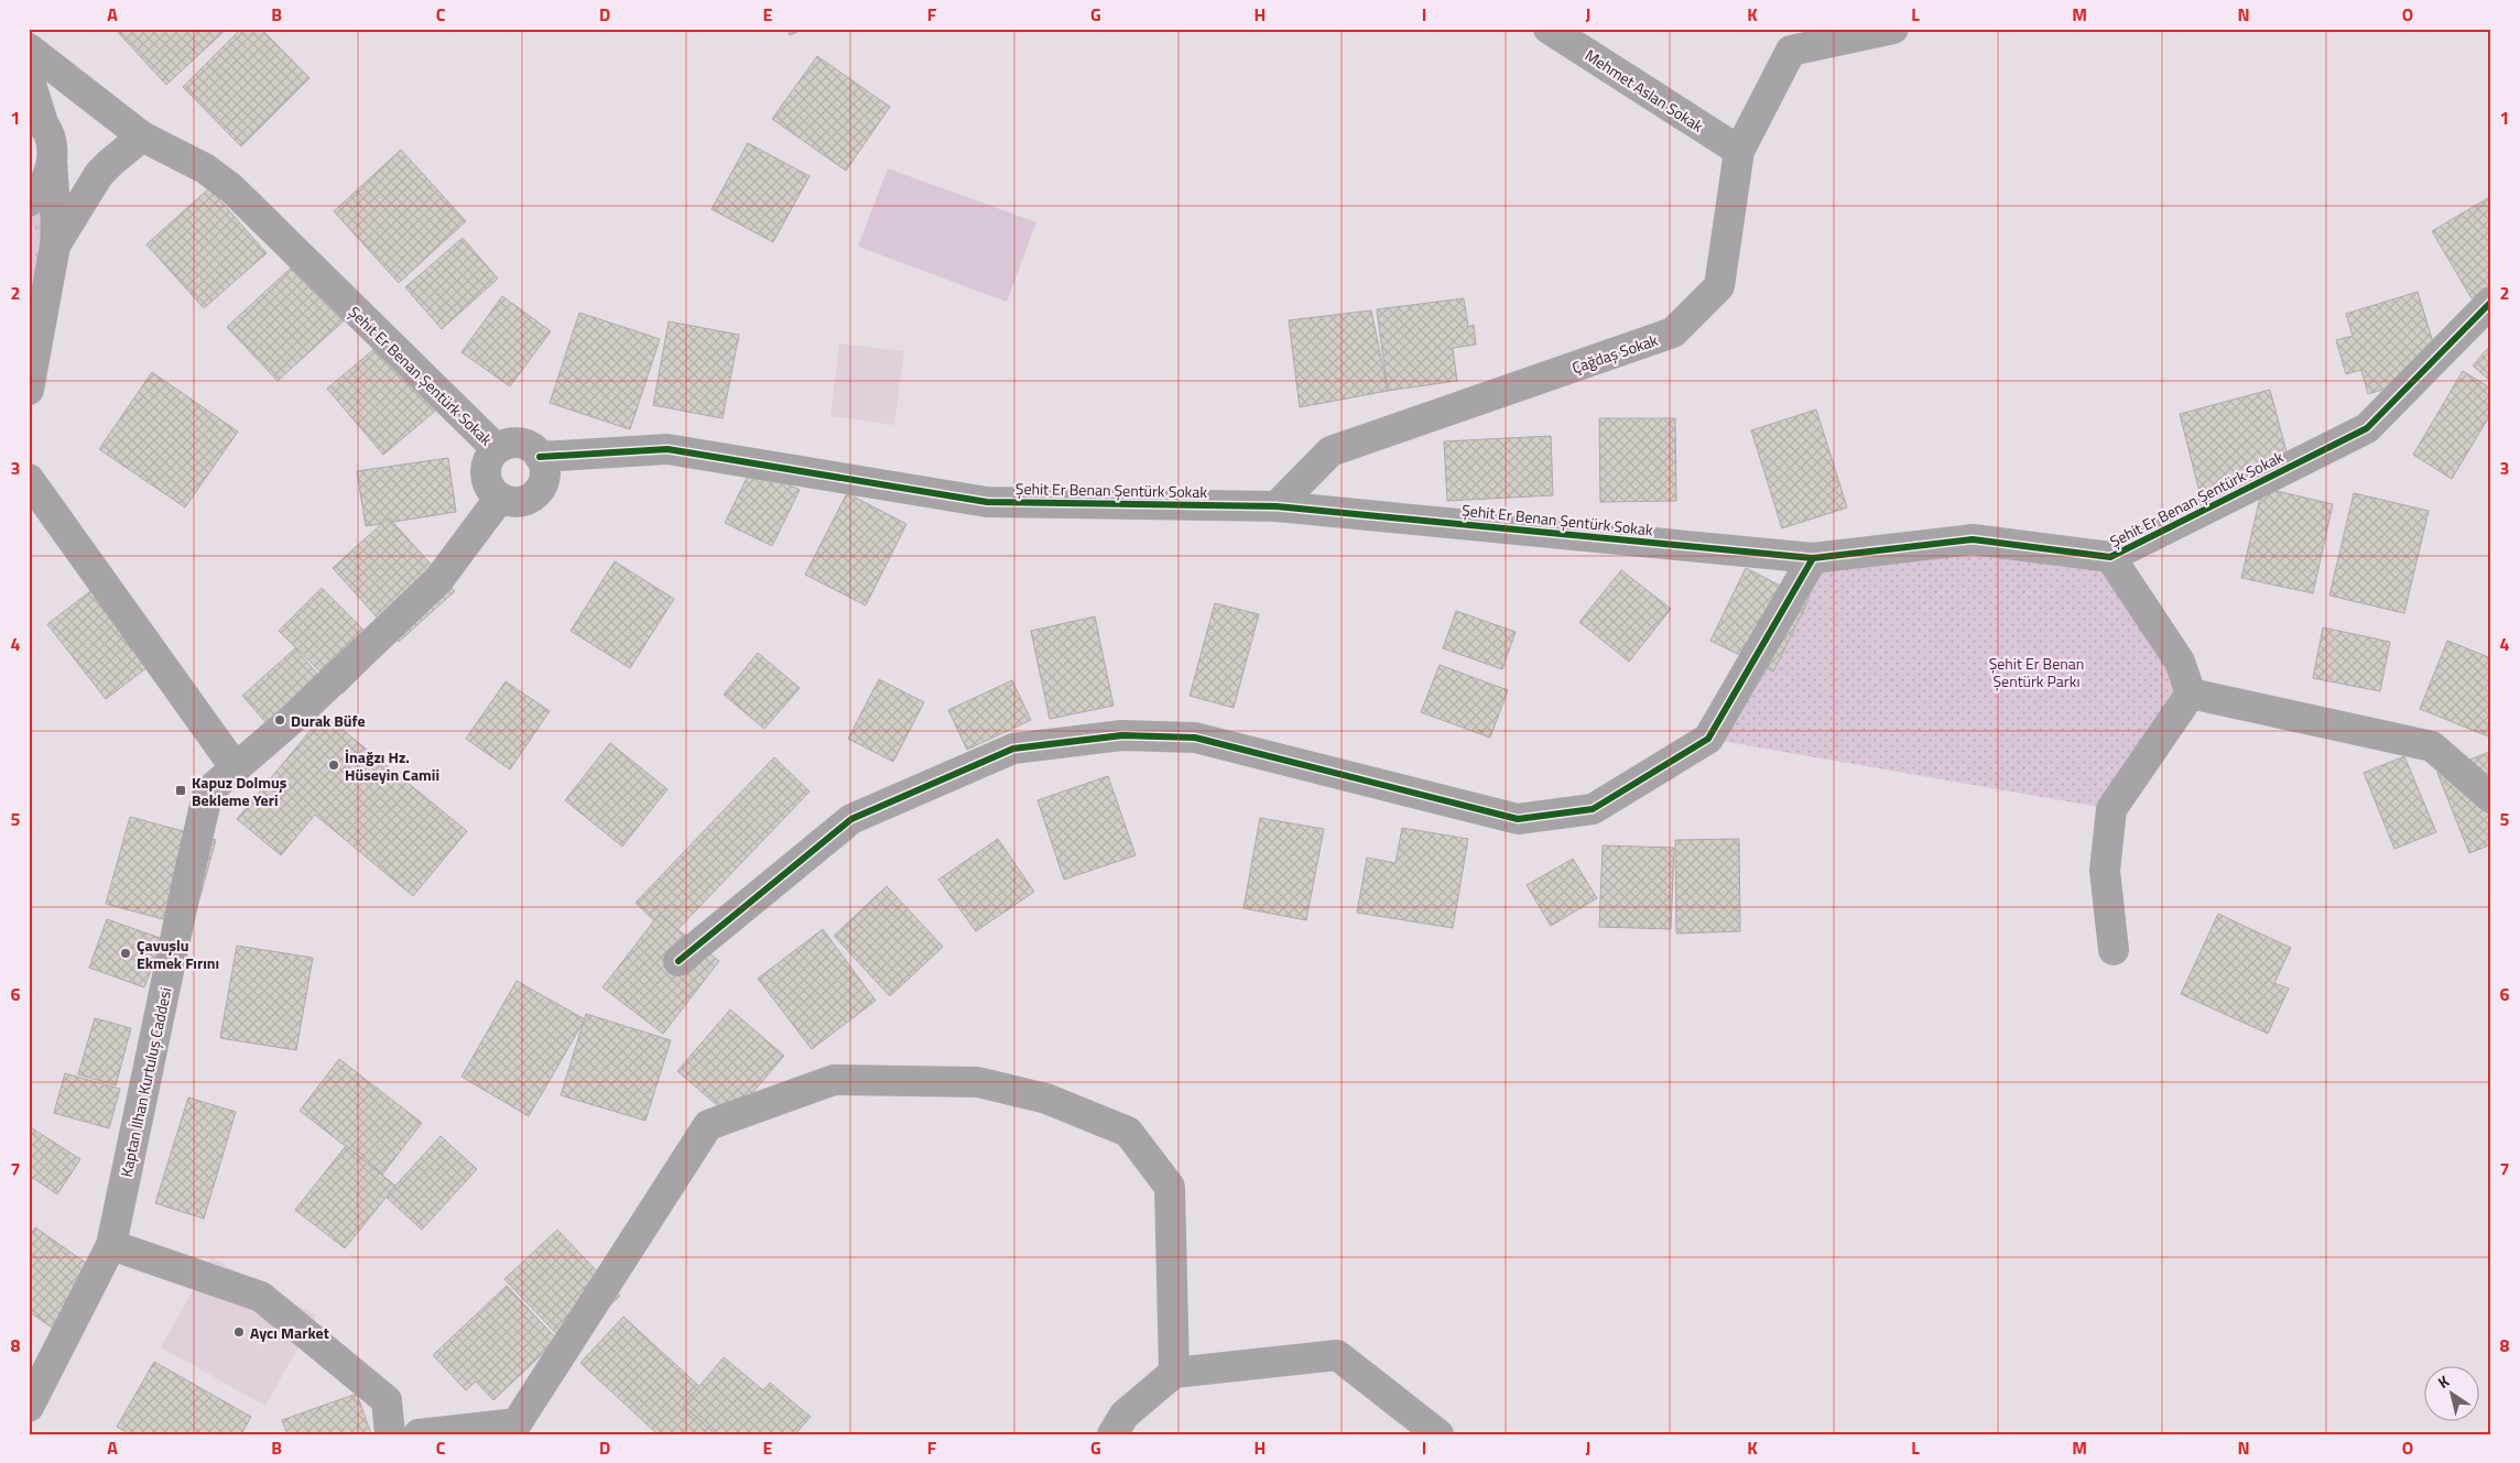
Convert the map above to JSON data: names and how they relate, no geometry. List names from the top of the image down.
{
  "streets": {
    "street": [
      "Mehmet Aslan Sokak",
      "Çağdaş Sokak",
      "Şehit Er Benan Şentürk Sokak",
      "Kaptan İlhan Kurtuluş Caddesi"
    ]
  },
  "crossings": [
    ["Mehmet Aslan Sokak", "Çağdaş Sokak"],
    ["Çağdaş Sokak", "Şehit Er Benan Şentürk Sokak"],
    ["Şehit Er Benan Şentürk Sokak", "Kaptan İlhan Kurtuluş Caddesi"]
  ],
  "parks": ["Şehit Er Benan Şentürk Parkı"],
  "places": {
    "other": [
      "Durak Büfe",
      "İnağzı Hz. Hüseyin Camii",
      "Çavuşlu Ekmek Fırını",
      "Aycı Market"
    ],
    "transit": ["Kapuz Dolmuş Bekleme Yeri"]
  },
  "north": "top left",
  "grid": {
    "columns": [
      "A",
      "B",
      "C",
      "D",
      "E",
      "F",
      "G",
      "H",
      "I",
      "J",
      "K",
      "L",
      "M",
      "N",
      "O"
    ],
    "rows": [
      "1",
      "2",
      "3",
      "4",
      "5",
      "6",
      "7",
      "8"
    ]
  }
}
